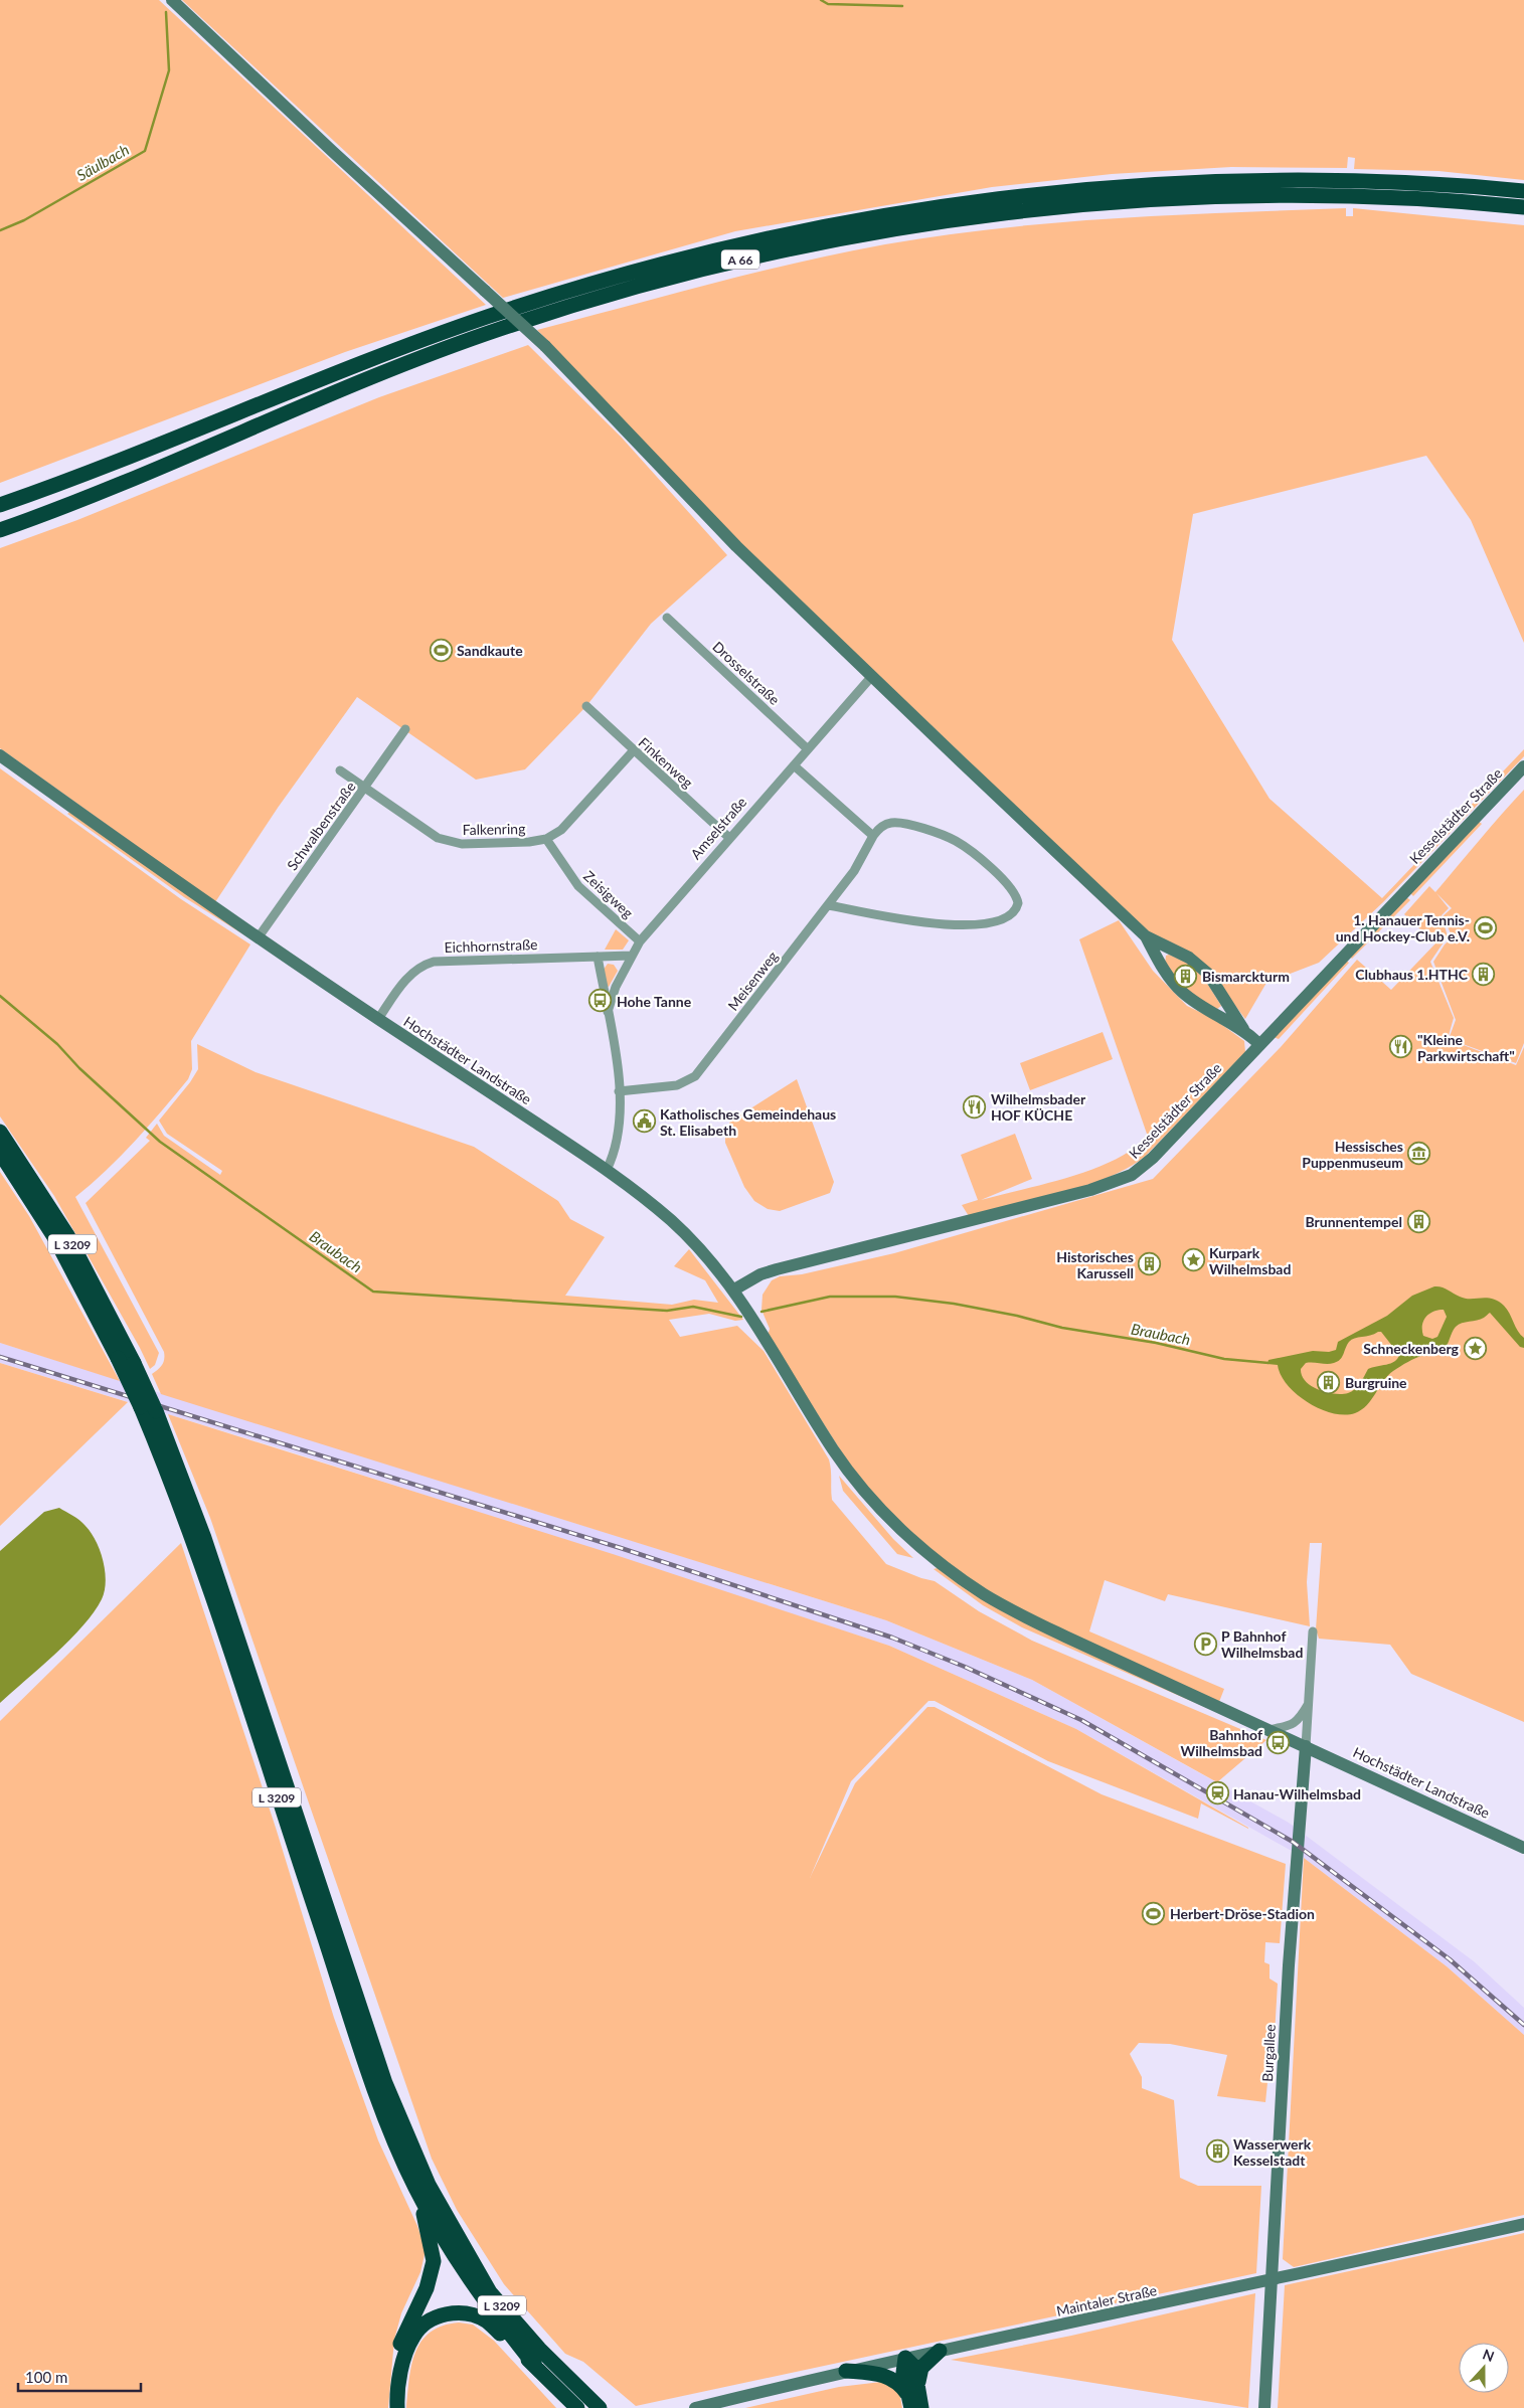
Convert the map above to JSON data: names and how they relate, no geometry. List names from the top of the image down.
{
  "streets": {
    "highway": ["A 66", "L 3209"],
    "street": [
      "Drosselstraße",
      "Finkenweg",
      "Kesselstädter Straße",
      "Schwalbenstraße",
      "Amselstraße",
      "Falkenring",
      "Zeisigweg",
      "Eichhornstraße",
      "Meisenweg",
      "Hochstädter Landstraße",
      "Burgallee",
      "Maintaler Straße"
    ]
  },
  "crossings": [
    ["Drosselstraße", "Amselstraße"],
    ["Finkenweg", "Amselstraße"],
    ["Finkenweg", "Falkenring"],
    ["Kesselstädter Straße", "Hochstädter Landstraße"],
    ["Schwalbenstraße", "Falkenring"],
    ["Schwalbenstraße", "Hochstädter Landstraße"],
    ["Amselstraße", "Zeisigweg"],
    ["Amselstraße", "Eichhornstraße"],
    ["Amselstraße", "Meisenweg"],
    ["Amselstraße", "Hochstädter Landstraße"],
    ["Falkenring", "Zeisigweg"],
    ["Eichhornstraße", "Hochstädter Landstraße"],
    ["Hochstädter Landstraße", "Burgallee"],
    ["Burgallee", "Maintaler Straße"]
  ],
  "water": ["Säulbach", "Braubach"],
  "places": {
    "sports": ["Sandkaute", "1. Hanauer Tennis- und Hockey-Club e.V.", "Herbert-Dröse-Stadion"],
    "building": [
      "Clubhaus 1.HTHC",
      "Bismarckturm",
      "Brunnentempel",
      "Historisches Karussell",
      "Burgruine",
      "Wasserwerk Kesselstadt"
    ],
    "bus stop": ["Hohe Tanne", "Bahnhof Wilhelmsbad"],
    "restaurant": ["\"Kleine Parkwirtschaft\"", "Wilhelmsbader HOF KÜCHE"],
    "public building": ["Katholisches Gemeindehaus St. Elisabeth"],
    "museum": ["Hessisches Puppenmuseum"],
    "place": ["Kurpark Wilhelmsbad", "Schneckenberg"],
    "parking": ["P Bahnhof Wilhelmsbad"],
    "station": ["Hanau-Wilhelmsbad"]
  },
  "scale_bar": "100 m",
  "north": "top"
}
